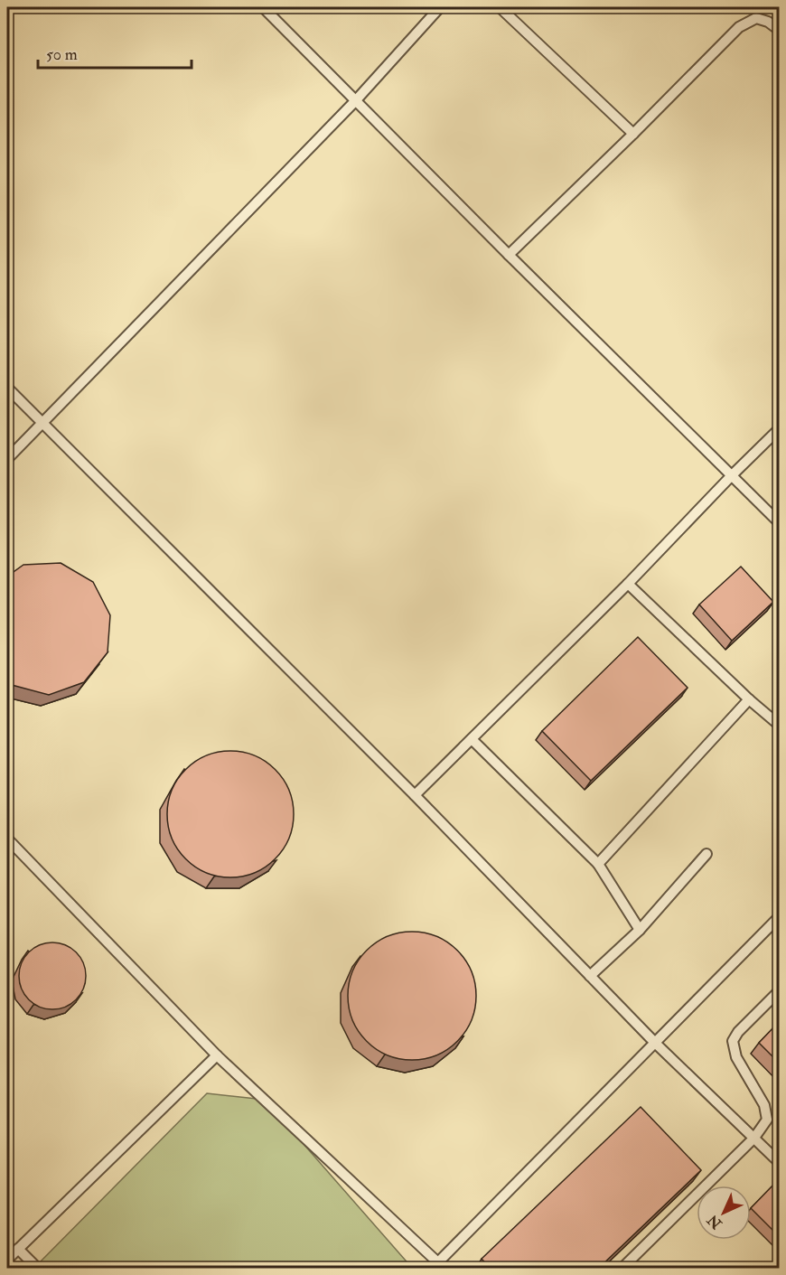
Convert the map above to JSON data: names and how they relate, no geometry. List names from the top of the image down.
{
  "scale_bar": "50 m",
  "north": "bottom left"
}
